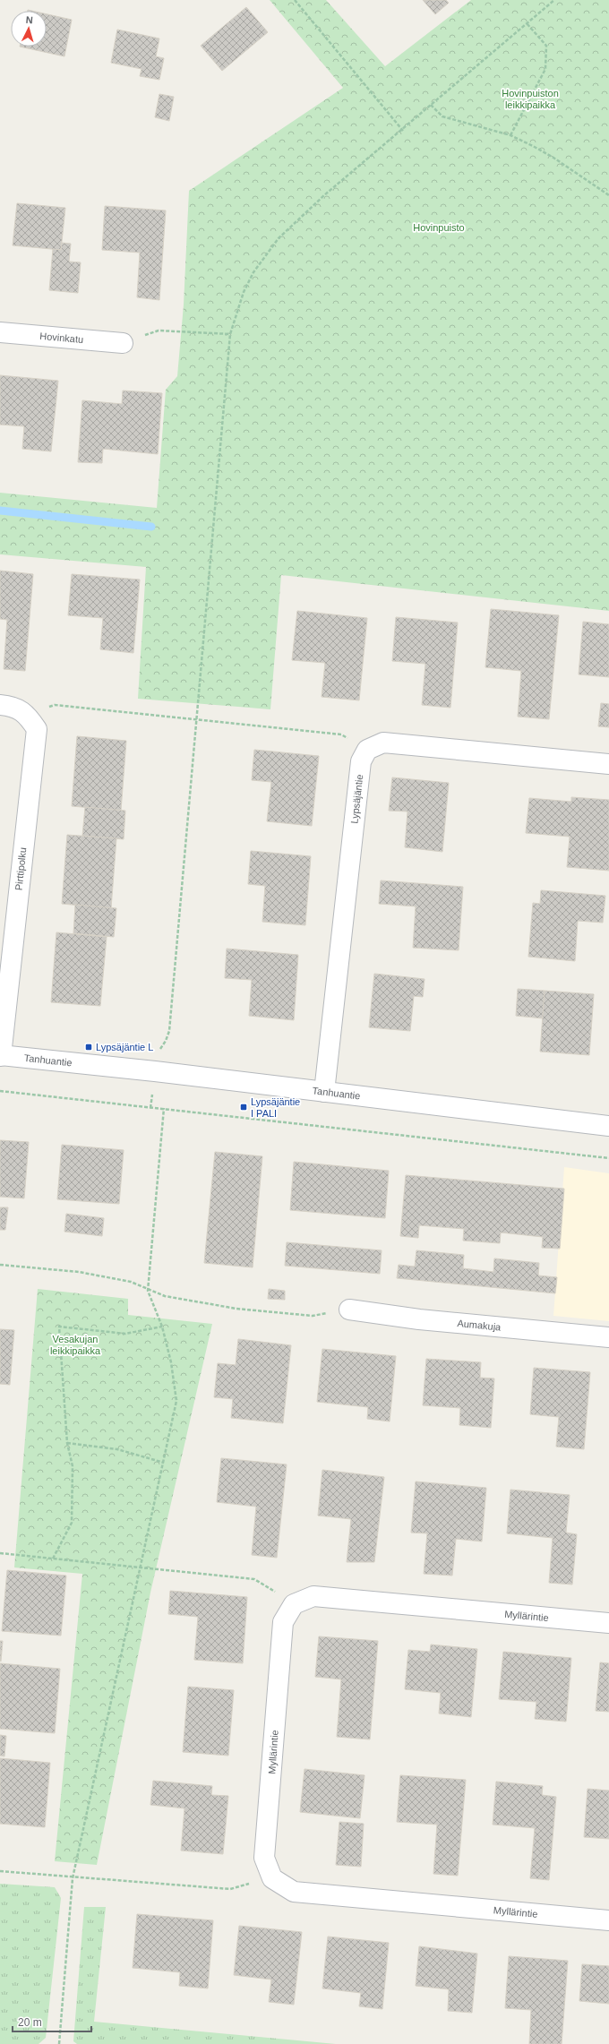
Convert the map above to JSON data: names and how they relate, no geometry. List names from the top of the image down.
{
  "streets": {
    "street": [
      "Hovinkatu",
      "Lypsäjäntie",
      "Pirttipolku",
      "Tanhuantie",
      "Aumakuja",
      "Myllärintie"
    ]
  },
  "crossings": [
    ["Lypsäjäntie", "Tanhuantie"],
    ["Pirttipolku", "Tanhuantie"]
  ],
  "parks": ["Hovinpuiston leikkipaikka", "Hovinpuisto", "Vesakujan leikkipaikka"],
  "places": {
    "transit": ["Lypsäjäntie L", "Lypsäjäntie I PALI"]
  },
  "scale_bar": "20 m",
  "north": "top"
}
